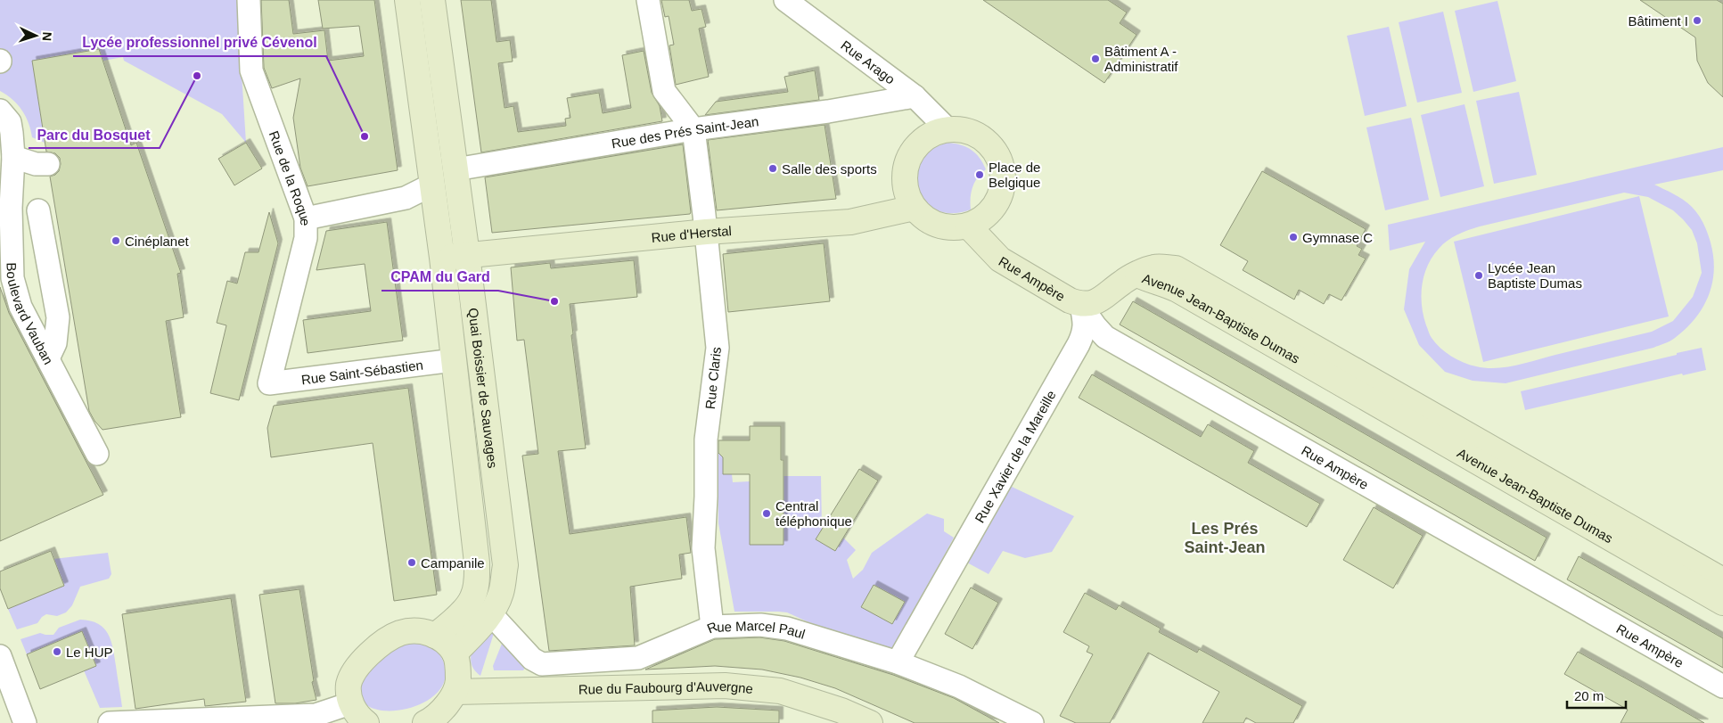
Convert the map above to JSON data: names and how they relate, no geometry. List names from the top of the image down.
{
  "streets": {
    "street": [
      "Rue Arago",
      "Rue des Prés Saint-Jean",
      "Rue de la Roque",
      "Rue d'Herstal",
      "Rue Ampère",
      "Boulevard Vauban",
      "Avenue Jean-Baptiste Dumas",
      "Rue Saint-Sébastien",
      "Rue Claris",
      "Quai Boissier de Sauvages",
      "Rue Xavier de la Mareille",
      "Rue Marcel Paul",
      "Rue du Faubourg d'Auvergne"
    ]
  },
  "crossings": [
    ["Rue Arago", "Rue des Prés Saint-Jean"],
    ["Rue Arago", "Rue d'Herstal"],
    ["Rue Arago", "Rue Ampère"],
    ["Rue des Prés Saint-Jean", "Rue Claris"],
    ["Rue des Prés Saint-Jean", "Quai Boissier de Sauvages"],
    ["Rue de la Roque", "Rue Saint-Sébastien"],
    ["Rue d'Herstal", "Rue Ampère"],
    ["Rue d'Herstal", "Rue Claris"],
    ["Rue d'Herstal", "Quai Boissier de Sauvages"],
    ["Rue Ampère", "Rue Xavier de la Mareille"],
    ["Rue Saint-Sébastien", "Quai Boissier de Sauvages"],
    ["Rue Claris", "Rue Marcel Paul"],
    ["Quai Boissier de Sauvages", "Rue Marcel Paul"],
    ["Rue Xavier de la Mareille", "Rue Marcel Paul"]
  ],
  "districts": ["Les Prés Saint-Jean"],
  "places": [
    "Bâtiment I",
    "Bâtiment A - Administratif",
    "Parc du Bosquet",
    "Lycée professionnel privé Cévenol",
    "Salle des sports",
    "Place de Belgique",
    "Gymnase C",
    "Cinéplanet",
    "Lycée Jean Baptiste Dumas",
    "CPAM du Gard",
    "Central téléphonique",
    "Campanile",
    "Le HUP"
  ],
  "scale_bar": "20 m",
  "north": "right"
}
